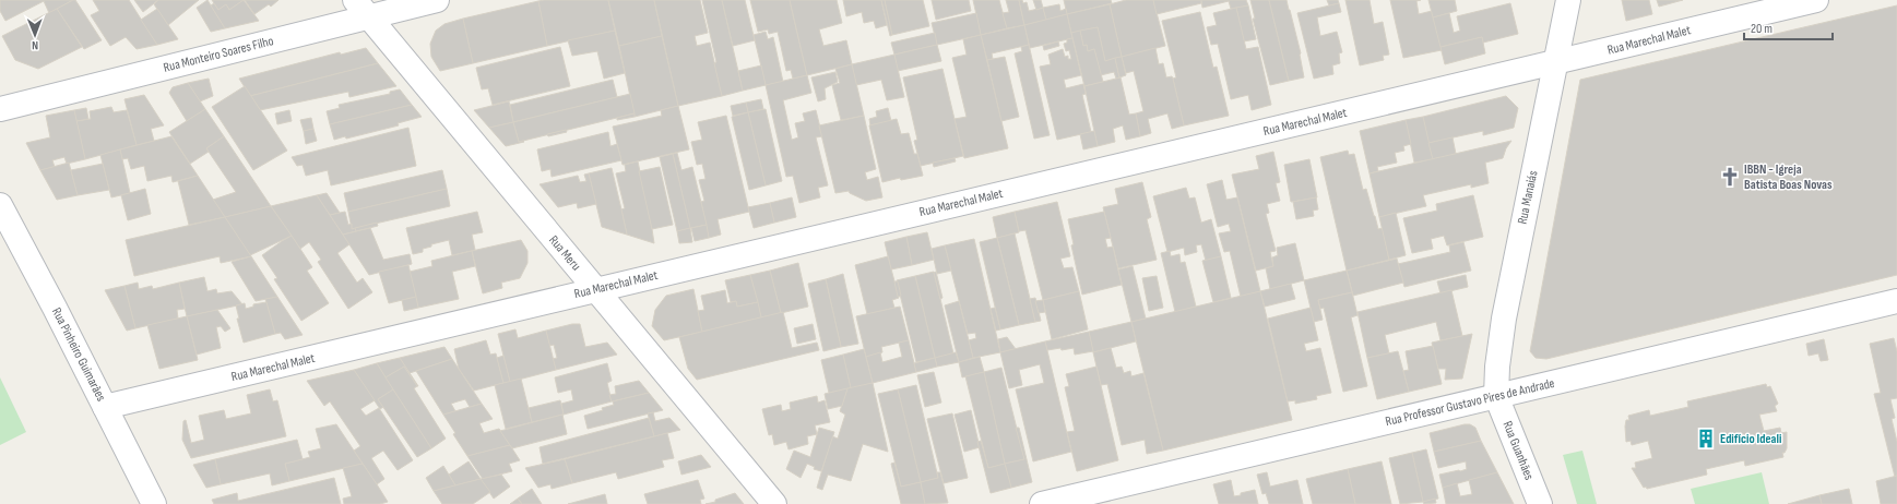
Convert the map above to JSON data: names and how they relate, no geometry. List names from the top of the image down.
{
  "streets": {
    "street": [
      "Rua Marechal Malet",
      "Rua Monteiro Soares Filho",
      "Rua Manaiás",
      "Rua Meru",
      "Rua Pinheiro Guimarães",
      "Rua Professor Gustavo Pires de Andrade",
      "Rua Guanhães"
    ]
  },
  "crossings": [
    ["Rua Marechal Malet", "Rua Manaiás"],
    ["Rua Marechal Malet", "Rua Meru"],
    ["Rua Marechal Malet", "Rua Pinheiro Guimarães"],
    ["Rua Monteiro Soares Filho", "Rua Meru"],
    ["Rua Manaiás", "Rua Professor Gustavo Pires de Andrade"],
    ["Rua Manaiás", "Rua Guanhães"],
    ["Rua Professor Gustavo Pires de Andrade", "Rua Guanhães"]
  ],
  "places": {
    "church": ["IBBN - Igreja Batista Boas Novas"],
    "building": ["Edifício Ideali"]
  },
  "scale_bar": "20 m",
  "north": "bottom"
}
